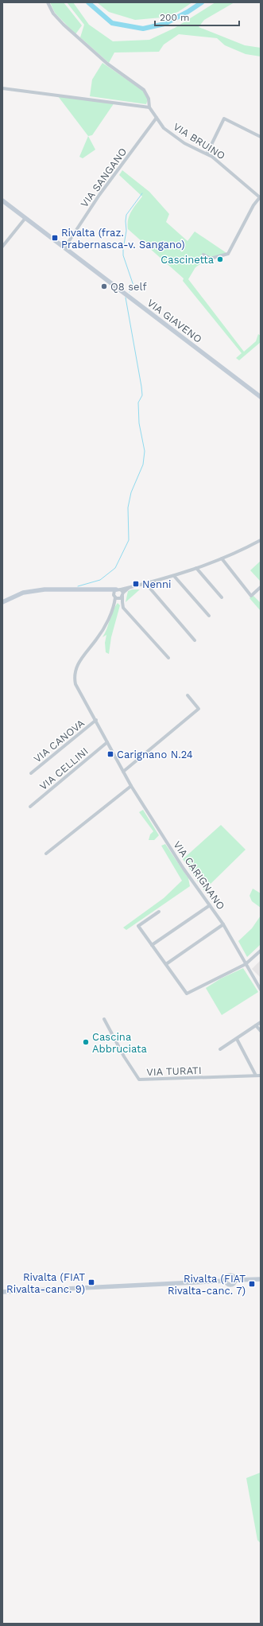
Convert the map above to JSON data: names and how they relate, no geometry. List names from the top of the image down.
{
  "streets": {
    "main road": ["VIA GIAVENO"],
    "street": [
      "VIA BRUINO",
      "VIA SANGANO",
      "VIA CANOVA",
      "VIA CELLINI",
      "VIA CARIGNANO",
      "VIA TURATI"
    ]
  },
  "crossings": [
    ["VIA BRUINO", "VIA SANGANO"],
    ["VIA SANGANO", "VIA GIAVENO"],
    ["VIA CANOVA", "VIA CARIGNANO"],
    ["VIA CELLINI", "VIA CARIGNANO"]
  ],
  "places": {
    "transit": [
      "Rivalta (fraz. Prabernasca-v. Sangano)",
      "Nenni",
      "Carignano N.24",
      "Rivalta (FIAT Rivalta-canc. 9)",
      "Rivalta (FIAT Rivalta-canc. 7)"
    ],
    "other": ["Cascinetta", "Q8 self", "Cascina Abbruciata"]
  },
  "scale_bar": "200 m"
}
